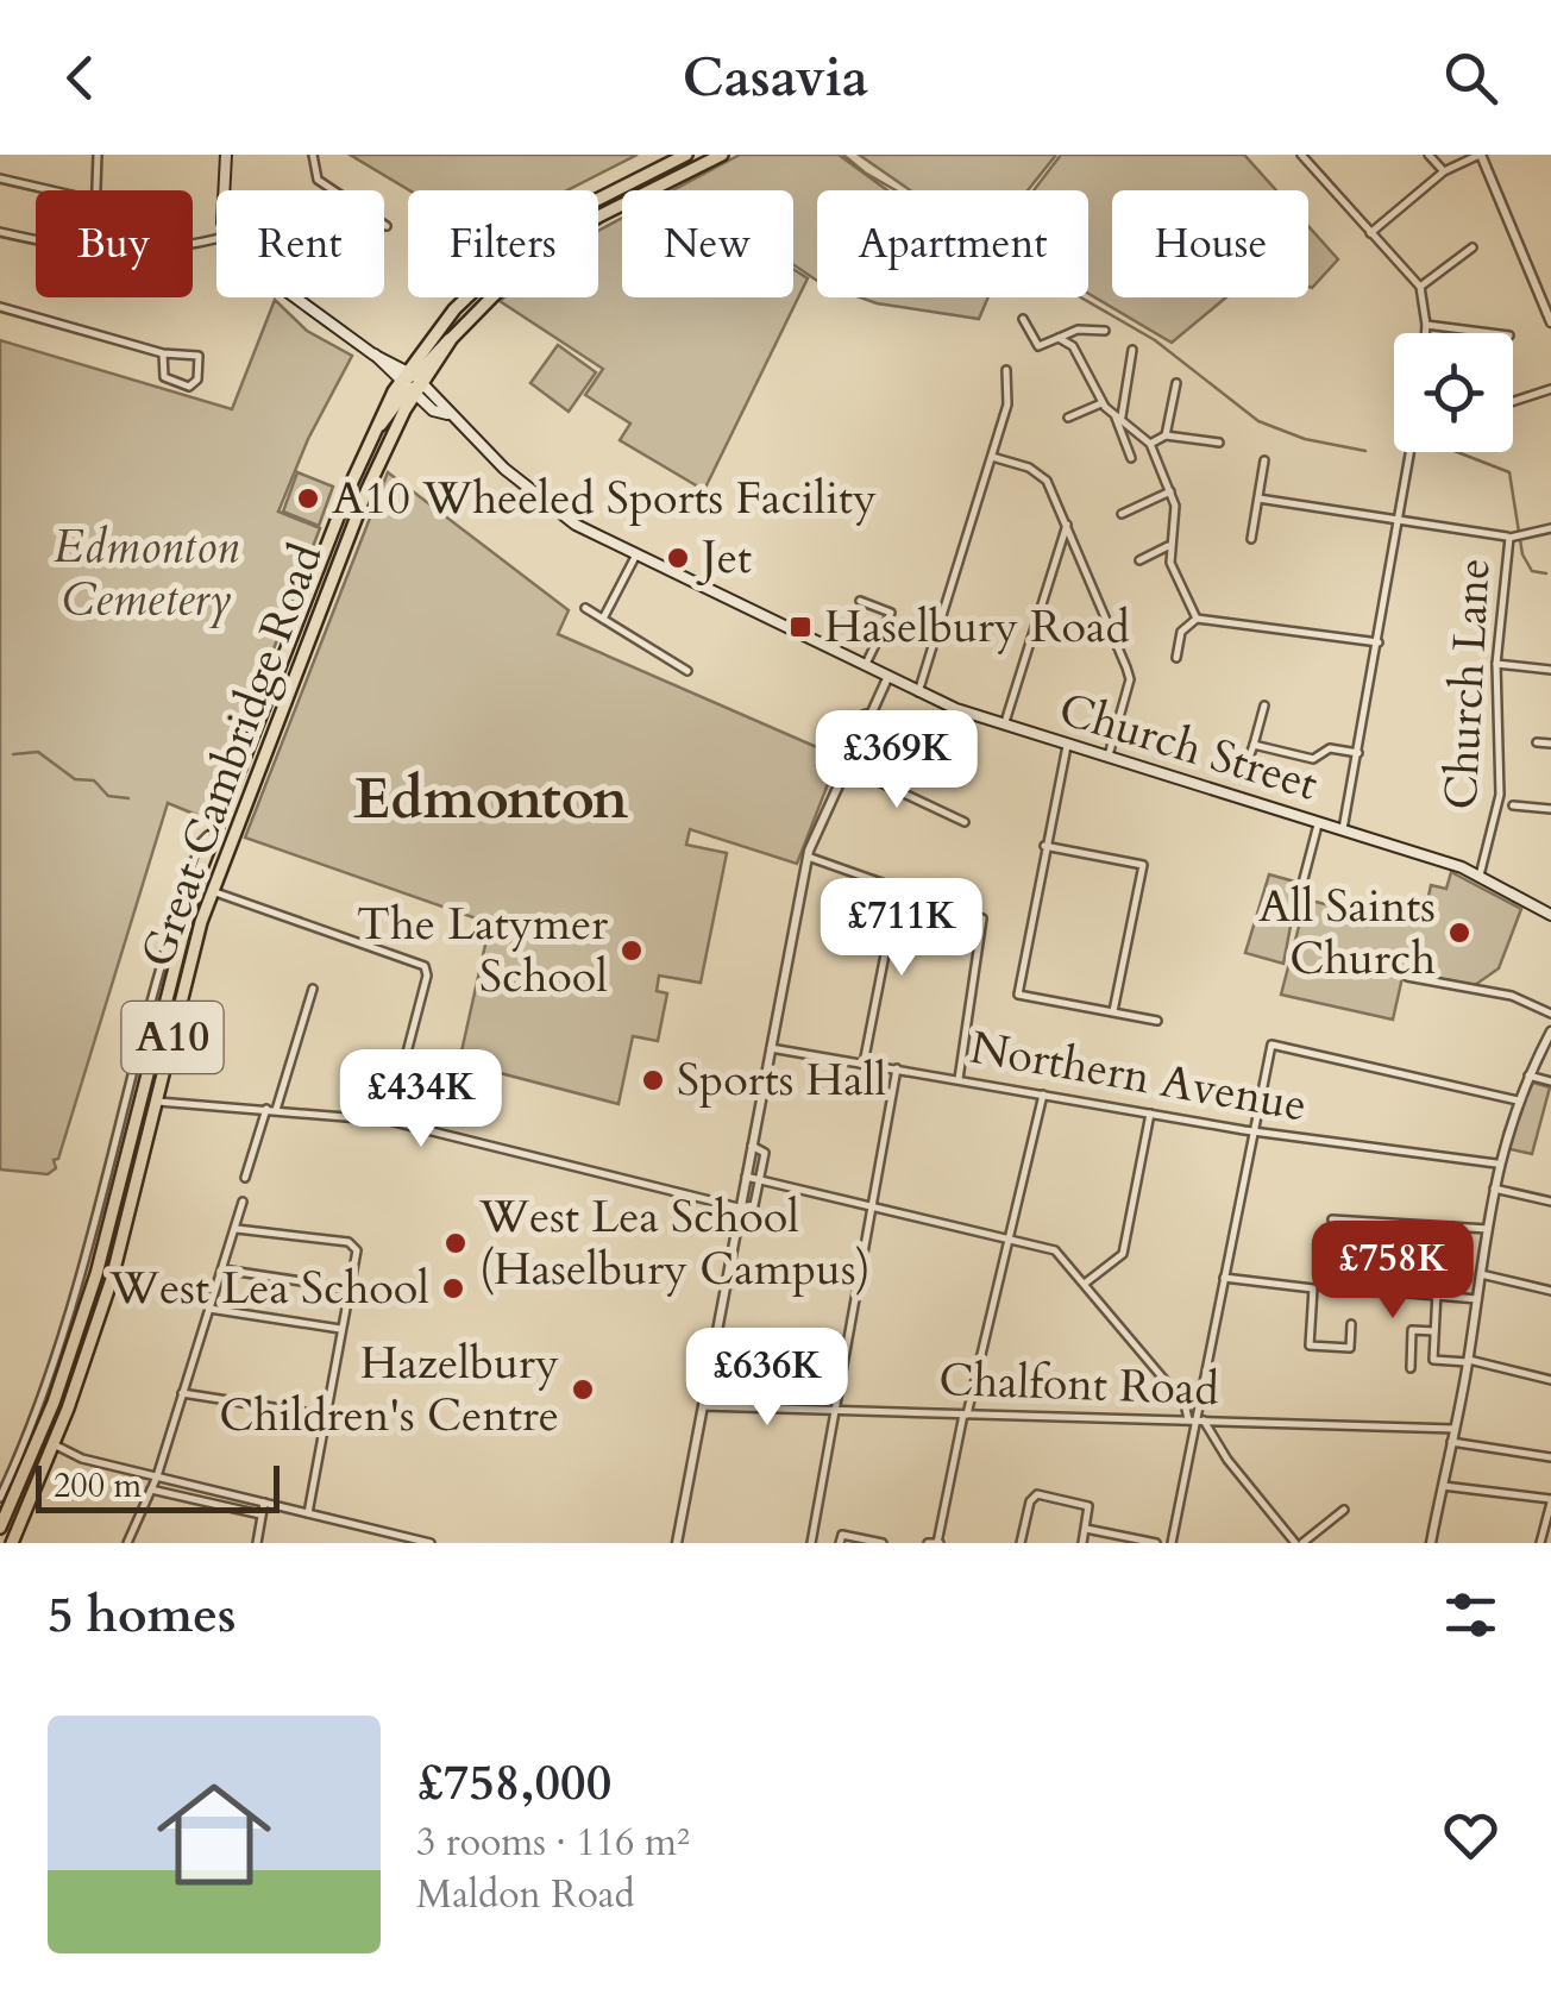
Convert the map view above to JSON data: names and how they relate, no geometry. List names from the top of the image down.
{
  "streets": {
    "highway": ["Great Cambridge Road", "A10"],
    "main road": ["Church Street"],
    "street": ["Church Lane", "Northern Avenue", "Chalfont Road"]
  },
  "crossings": [
    ["Church Lane", "Church Street"],
    ["Church Street", "Great Cambridge Road"],
    ["Church Street", "A10"],
    ["Great Cambridge Road", "A10"]
  ],
  "districts": ["Edmonton"],
  "parks": ["Edmonton Cemetery"],
  "places": {
    "other": [
      "A10 Wheeled Sports Facility",
      "Jet",
      "All Saints Church",
      "The Latymer School",
      "Sports Hall",
      "West Lea School (Haselbury Campus)",
      "West Lea School",
      "Hazelbury Children's Centre"
    ],
    "transit": ["Haselbury Road"]
  },
  "scale_bar": "200 m",
  "page": {
    "header": "Casavia",
    "chip": [
      "Buy",
      "Rent",
      "Filters",
      "New",
      "Apartment",
      "House"
    ],
    "price": [
      "£369K",
      "£711K",
      "£434K",
      "£758K",
      "£636K"
    ],
    "scale": "200 m",
    "heading": "5 homes",
    "list": [
      {
        "name": "£758,000",
        "note": "3 rooms · 116 m² · Maldon Road"
      }
    ]
  }
}
